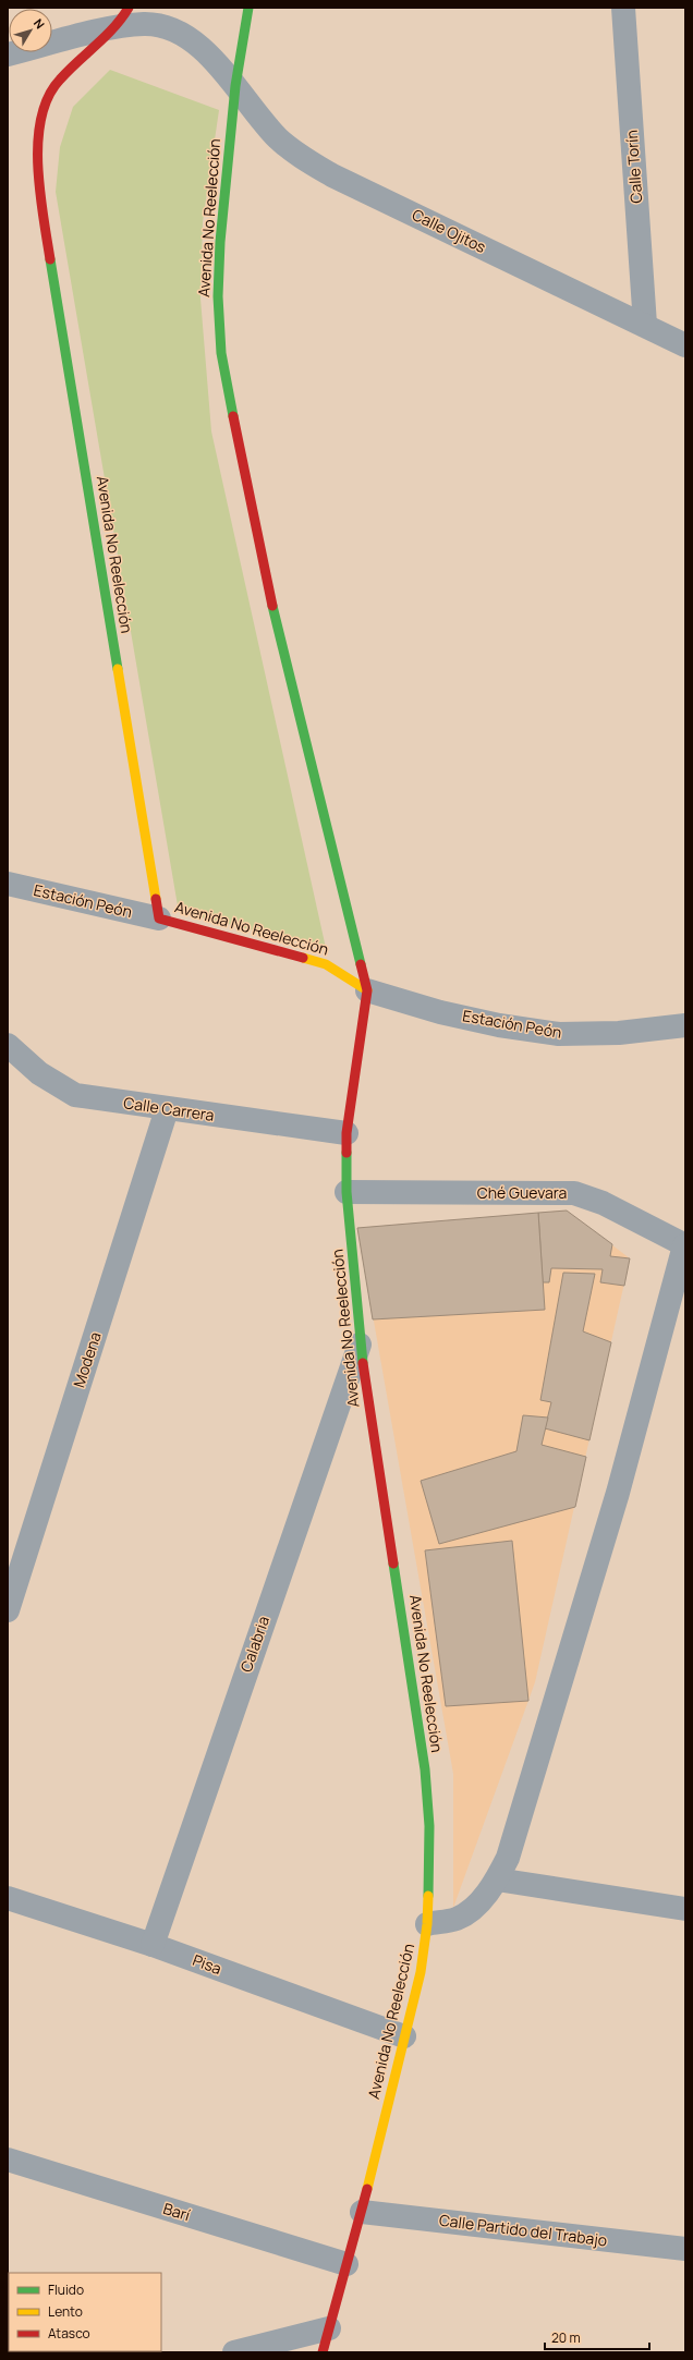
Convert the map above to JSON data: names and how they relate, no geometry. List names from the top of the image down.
{
  "streets": {
    "street": [
      "Calle Torín",
      "Avenida No Reelección",
      "Calle Ojitos",
      "Estación Peón",
      "Calle Carrera",
      "Ché Guevara",
      "Modena",
      "Calabria",
      "Pisa",
      "Barí",
      "Calle Partido del Trabajo"
    ]
  },
  "crossings": [
    ["Calle Torín", "Calle Ojitos"],
    ["Avenida No Reelección", "Calle Ojitos"],
    ["Avenida No Reelección", "Estación Peón"],
    ["Avenida No Reelección", "Calle Carrera"],
    ["Avenida No Reelección", "Ché Guevara"],
    ["Avenida No Reelección", "Calabria"],
    ["Avenida No Reelección", "Pisa"],
    ["Avenida No Reelección", "Barí"],
    ["Avenida No Reelección", "Calle Partido del Trabajo"],
    ["Calle Carrera", "Modena"],
    ["Calabria", "Pisa"]
  ],
  "legend": ["Fluido", "Lento", "Atasco"],
  "scale_bar": "20 m",
  "north": "top right"
}
